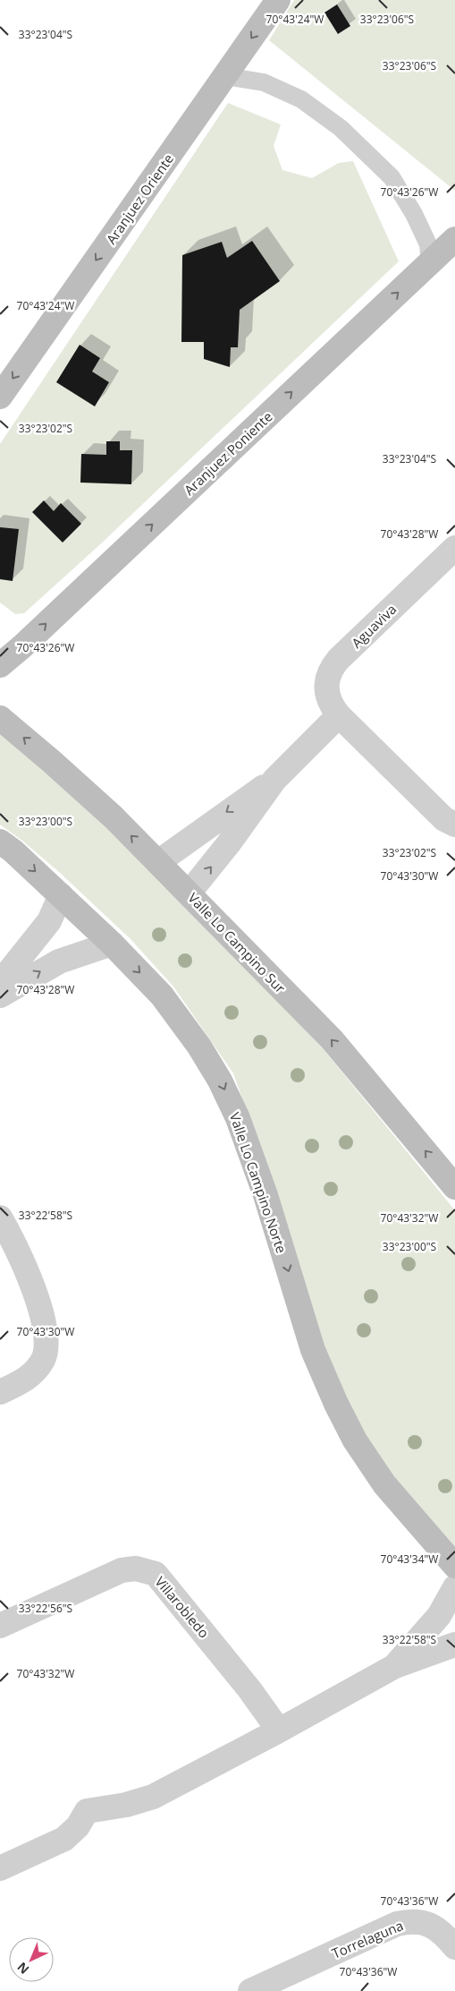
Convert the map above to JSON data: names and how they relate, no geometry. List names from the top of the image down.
{
  "streets": {
    "street": [
      "Aranjuez Oriente",
      "Aranjuez Poniente",
      "Aguaviva",
      "Valle Lo Campino Sur",
      "Valle Lo Campino Norte",
      "Villarobledo",
      "Torrelaguna"
    ]
  },
  "one_way": [
    "Aranjuez Oriente",
    "Aranjuez Poniente",
    "Valle Lo Campino Sur",
    "Valle Lo Campino Norte"
  ],
  "north": "bottom left",
  "coordinates": [
    "33°23'06\"S",
    "70°43'24\"W",
    "33°23'04\"S",
    "70°43'26\"W",
    "33°23'02\"S",
    "70°43'28\"W",
    "33°23'00\"S",
    "70°43'30\"W",
    "33°22'58\"S",
    "70°43'32\"W",
    "70°43'34\"W",
    "33°22'56\"S",
    "70°43'36\"W"
  ]
}
